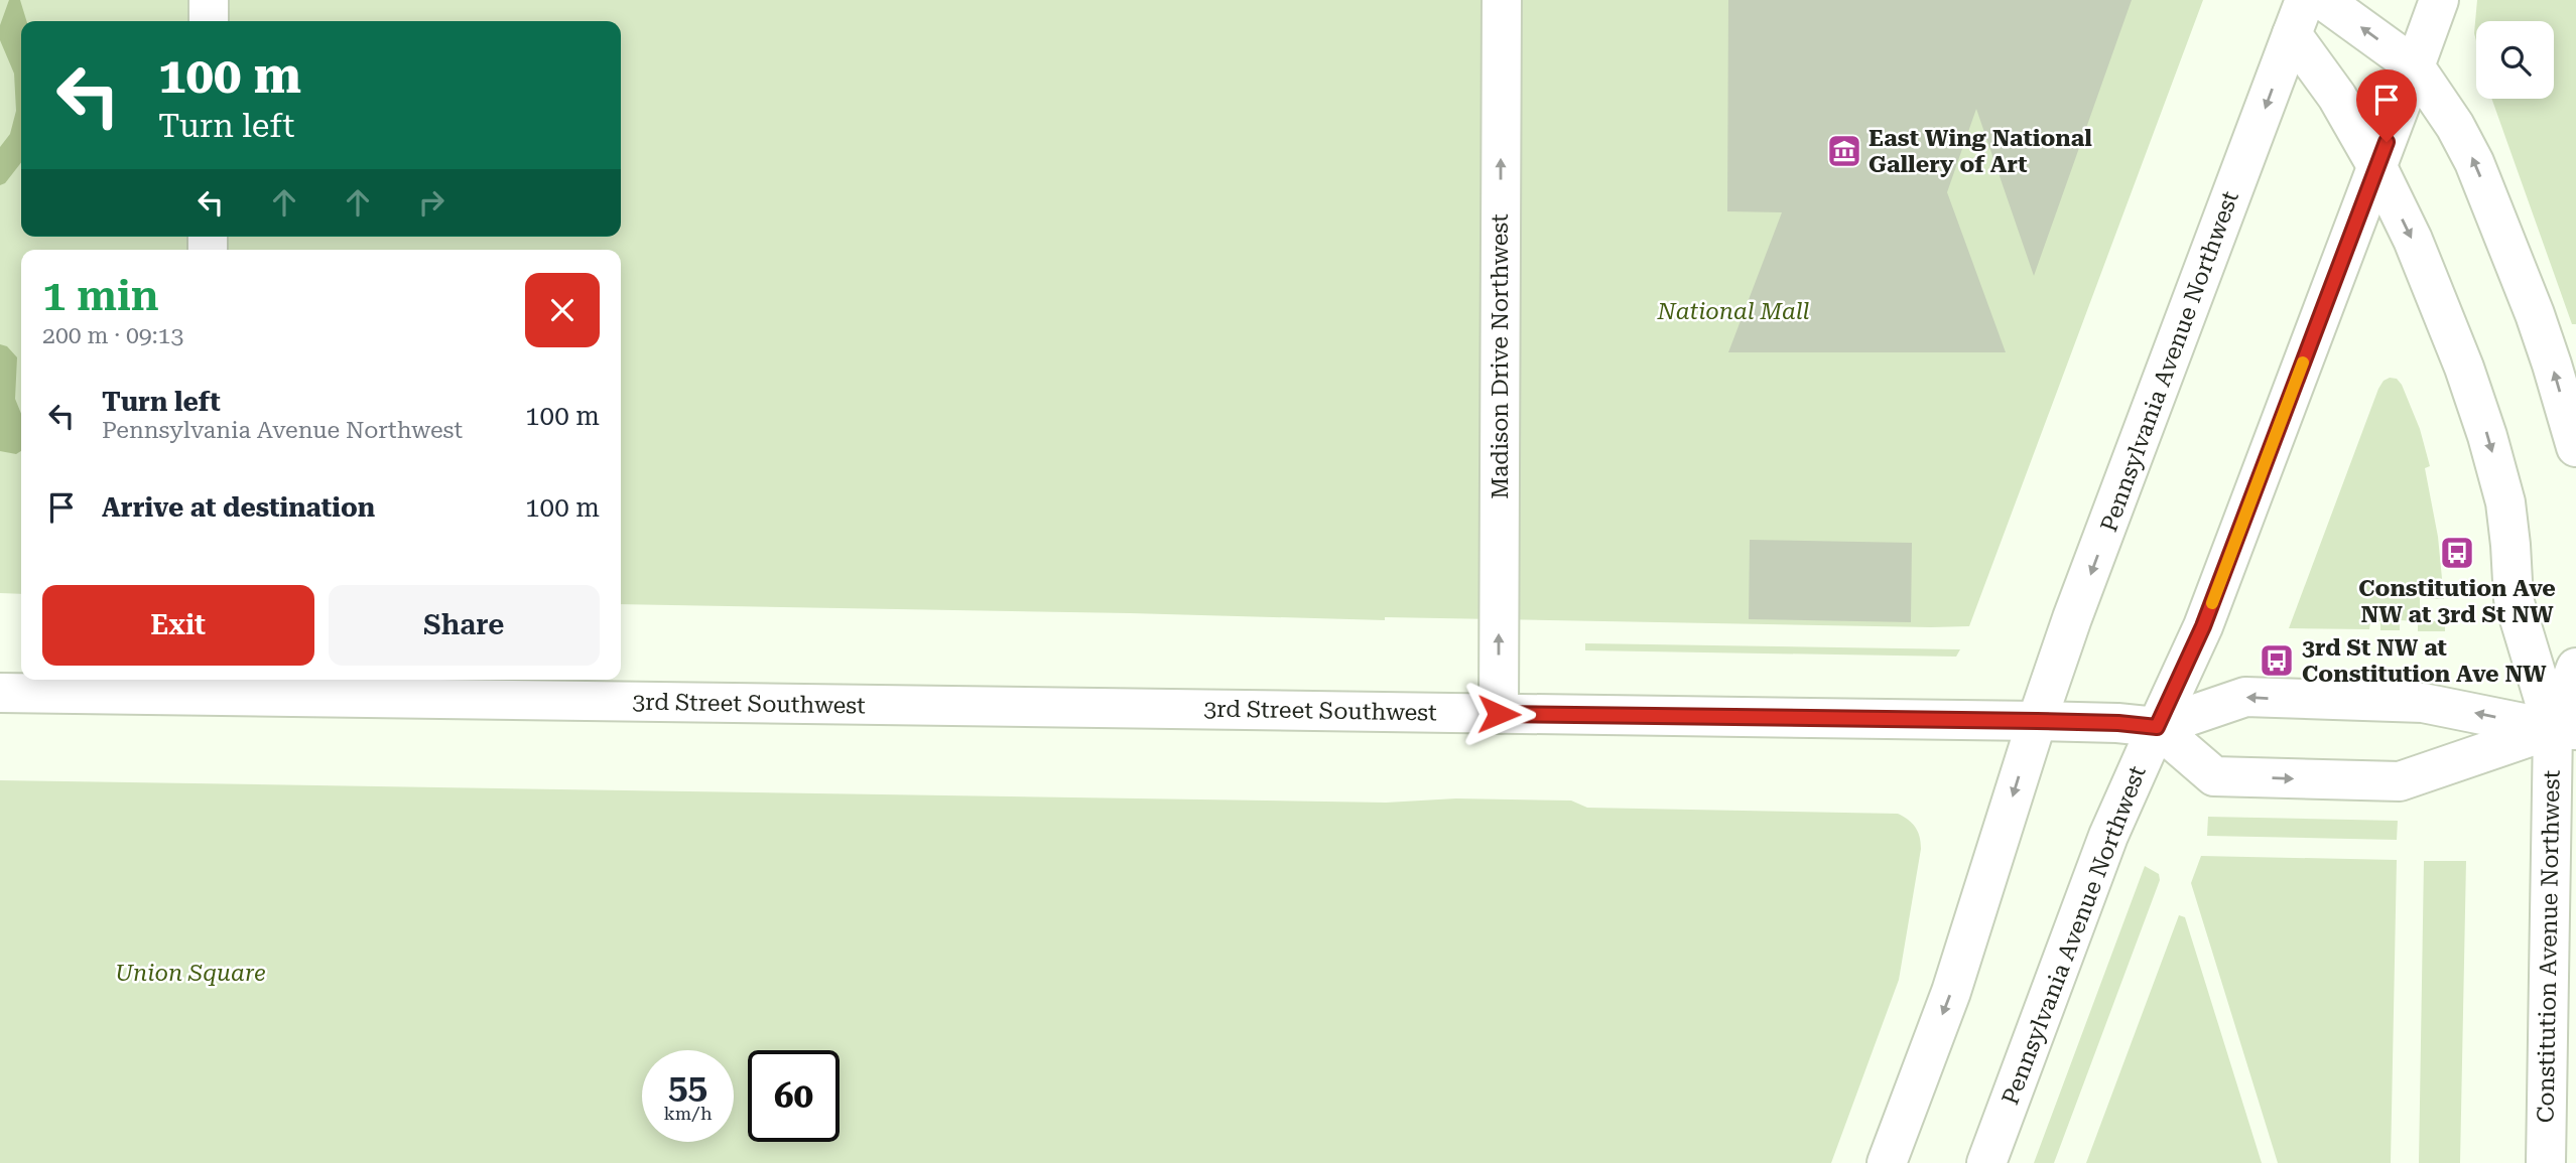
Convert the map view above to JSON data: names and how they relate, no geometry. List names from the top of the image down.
{
  "streets": {
    "main road": [
      "Madison Drive Northwest",
      "Pennsylvania Avenue Northwest",
      "3rd Street Southwest",
      "Constitution Avenue Northwest"
    ]
  },
  "crossings": [
    ["Madison Drive Northwest", "3rd Street Southwest"],
    ["Pennsylvania Avenue Northwest", "3rd Street Southwest"],
    ["Pennsylvania Avenue Northwest", "Constitution Avenue Northwest"]
  ],
  "one_way": ["Madison Drive Northwest"],
  "parks": ["National Mall", "Union Square"],
  "places": {
    "museum": ["East Wing National Gallery of Art"],
    "bus stop": ["Constitution Ave NW at 3rd St NW", "3rd St NW at Constitution Ave NW"]
  },
  "page": {
    "turn": ["100 m", "Turn left"],
    "heading": ["1 min", "200 m · 09:13"],
    "list": [
      {
        "name": "Turn left",
        "note": "Pennsylvania Avenue Northwest",
        "value": "100 m"
      },
      {
        "name": "Arrive at destination",
        "value": "100 m"
      }
    ],
    "buttons": ["Exit", "Share"],
    "speed": "55 km/h",
    "limit": "60"
  }
}
